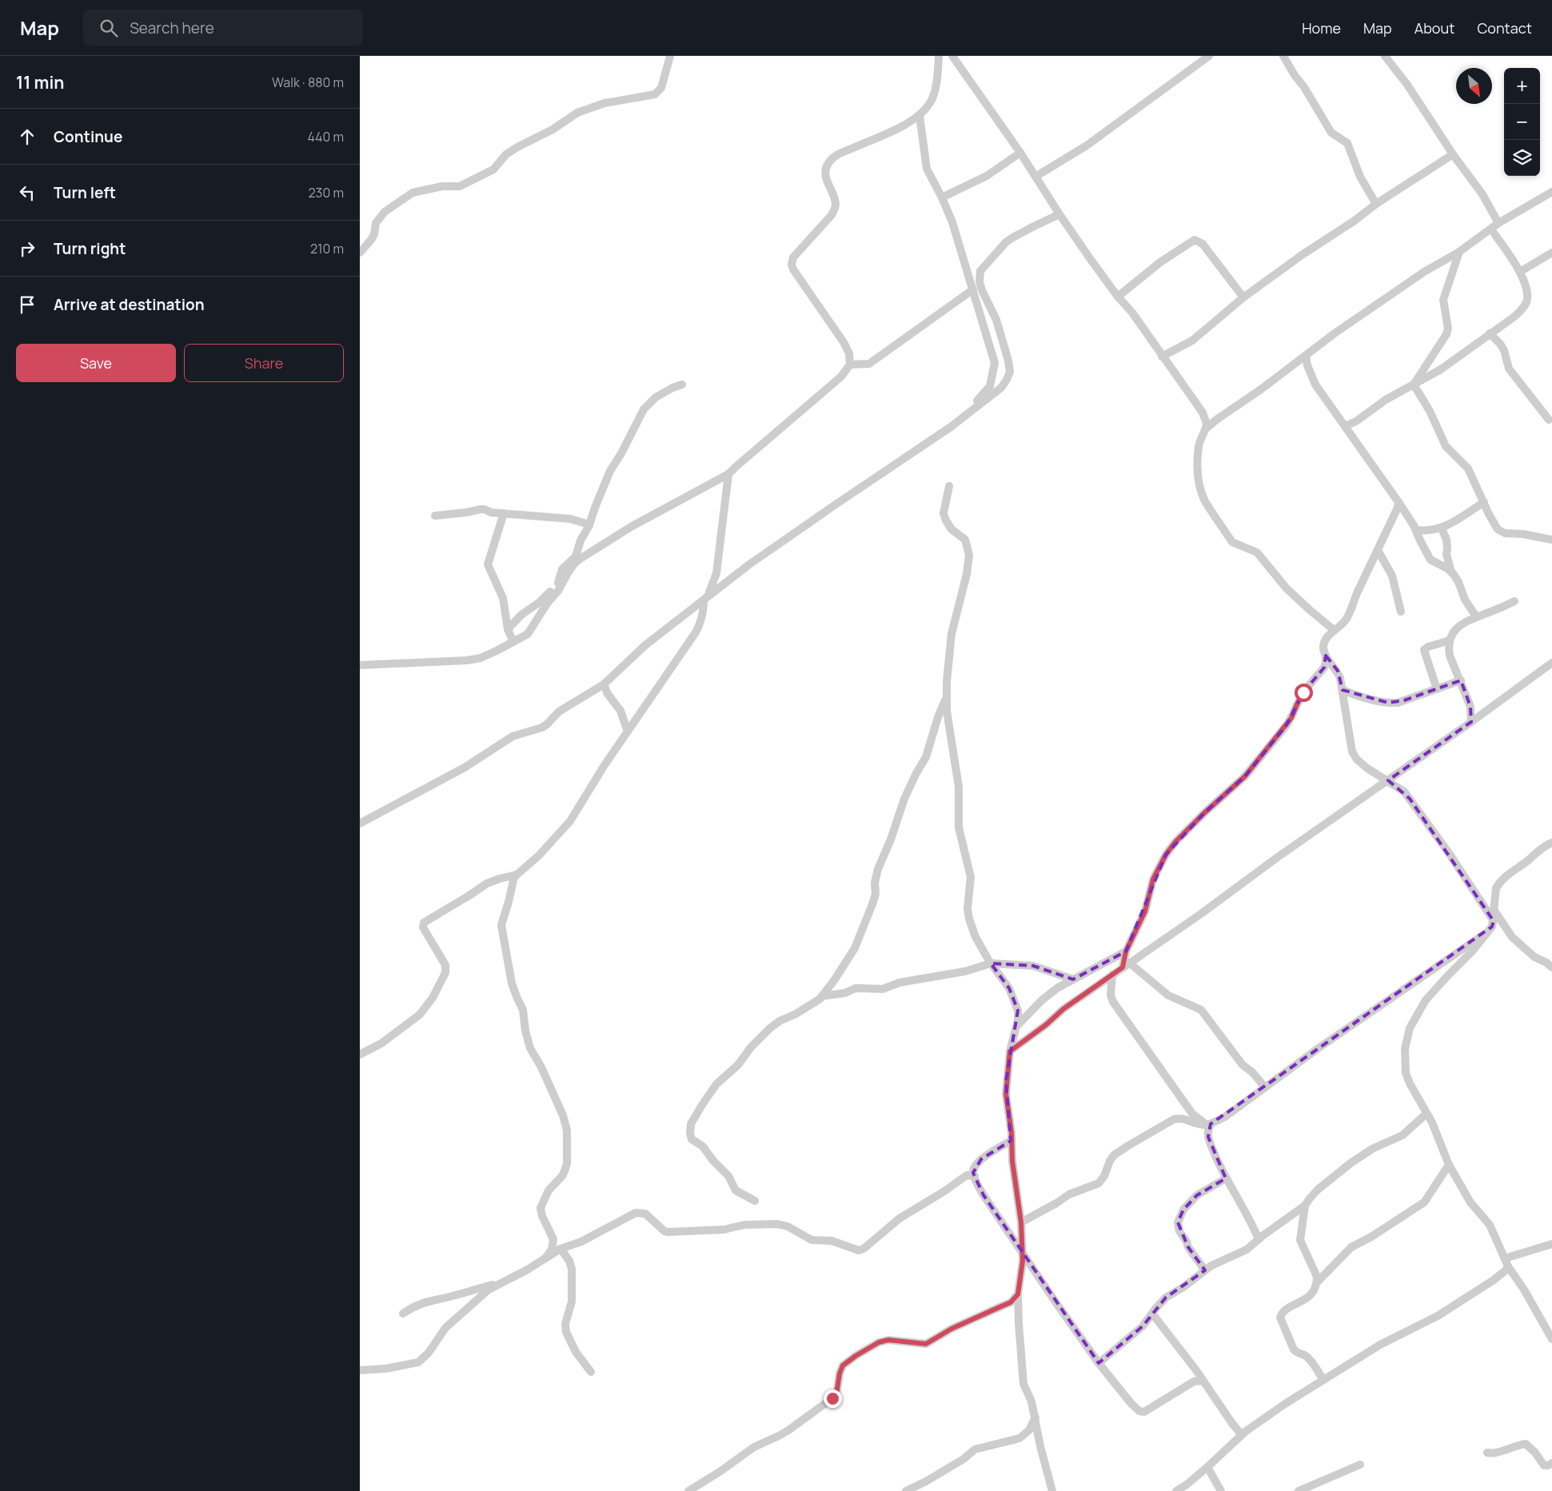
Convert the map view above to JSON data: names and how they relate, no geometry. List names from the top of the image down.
{
  "north": "bottom right",
  "page": {
    "header": "Map",
    "search": "Search here",
    "nav": [
      "Home",
      "Map",
      "About",
      "Contact"
    ],
    "heading": ["11 min", "Walk · 880 m"],
    "map_buttons": ["+", "−"],
    "list": [
      ["Continue", "440 m"],
      ["Turn left", "230 m"],
      ["Turn right", "210 m"],
      "Arrive at destination"
    ],
    "buttons": ["Save", "Share"]
  }
}
